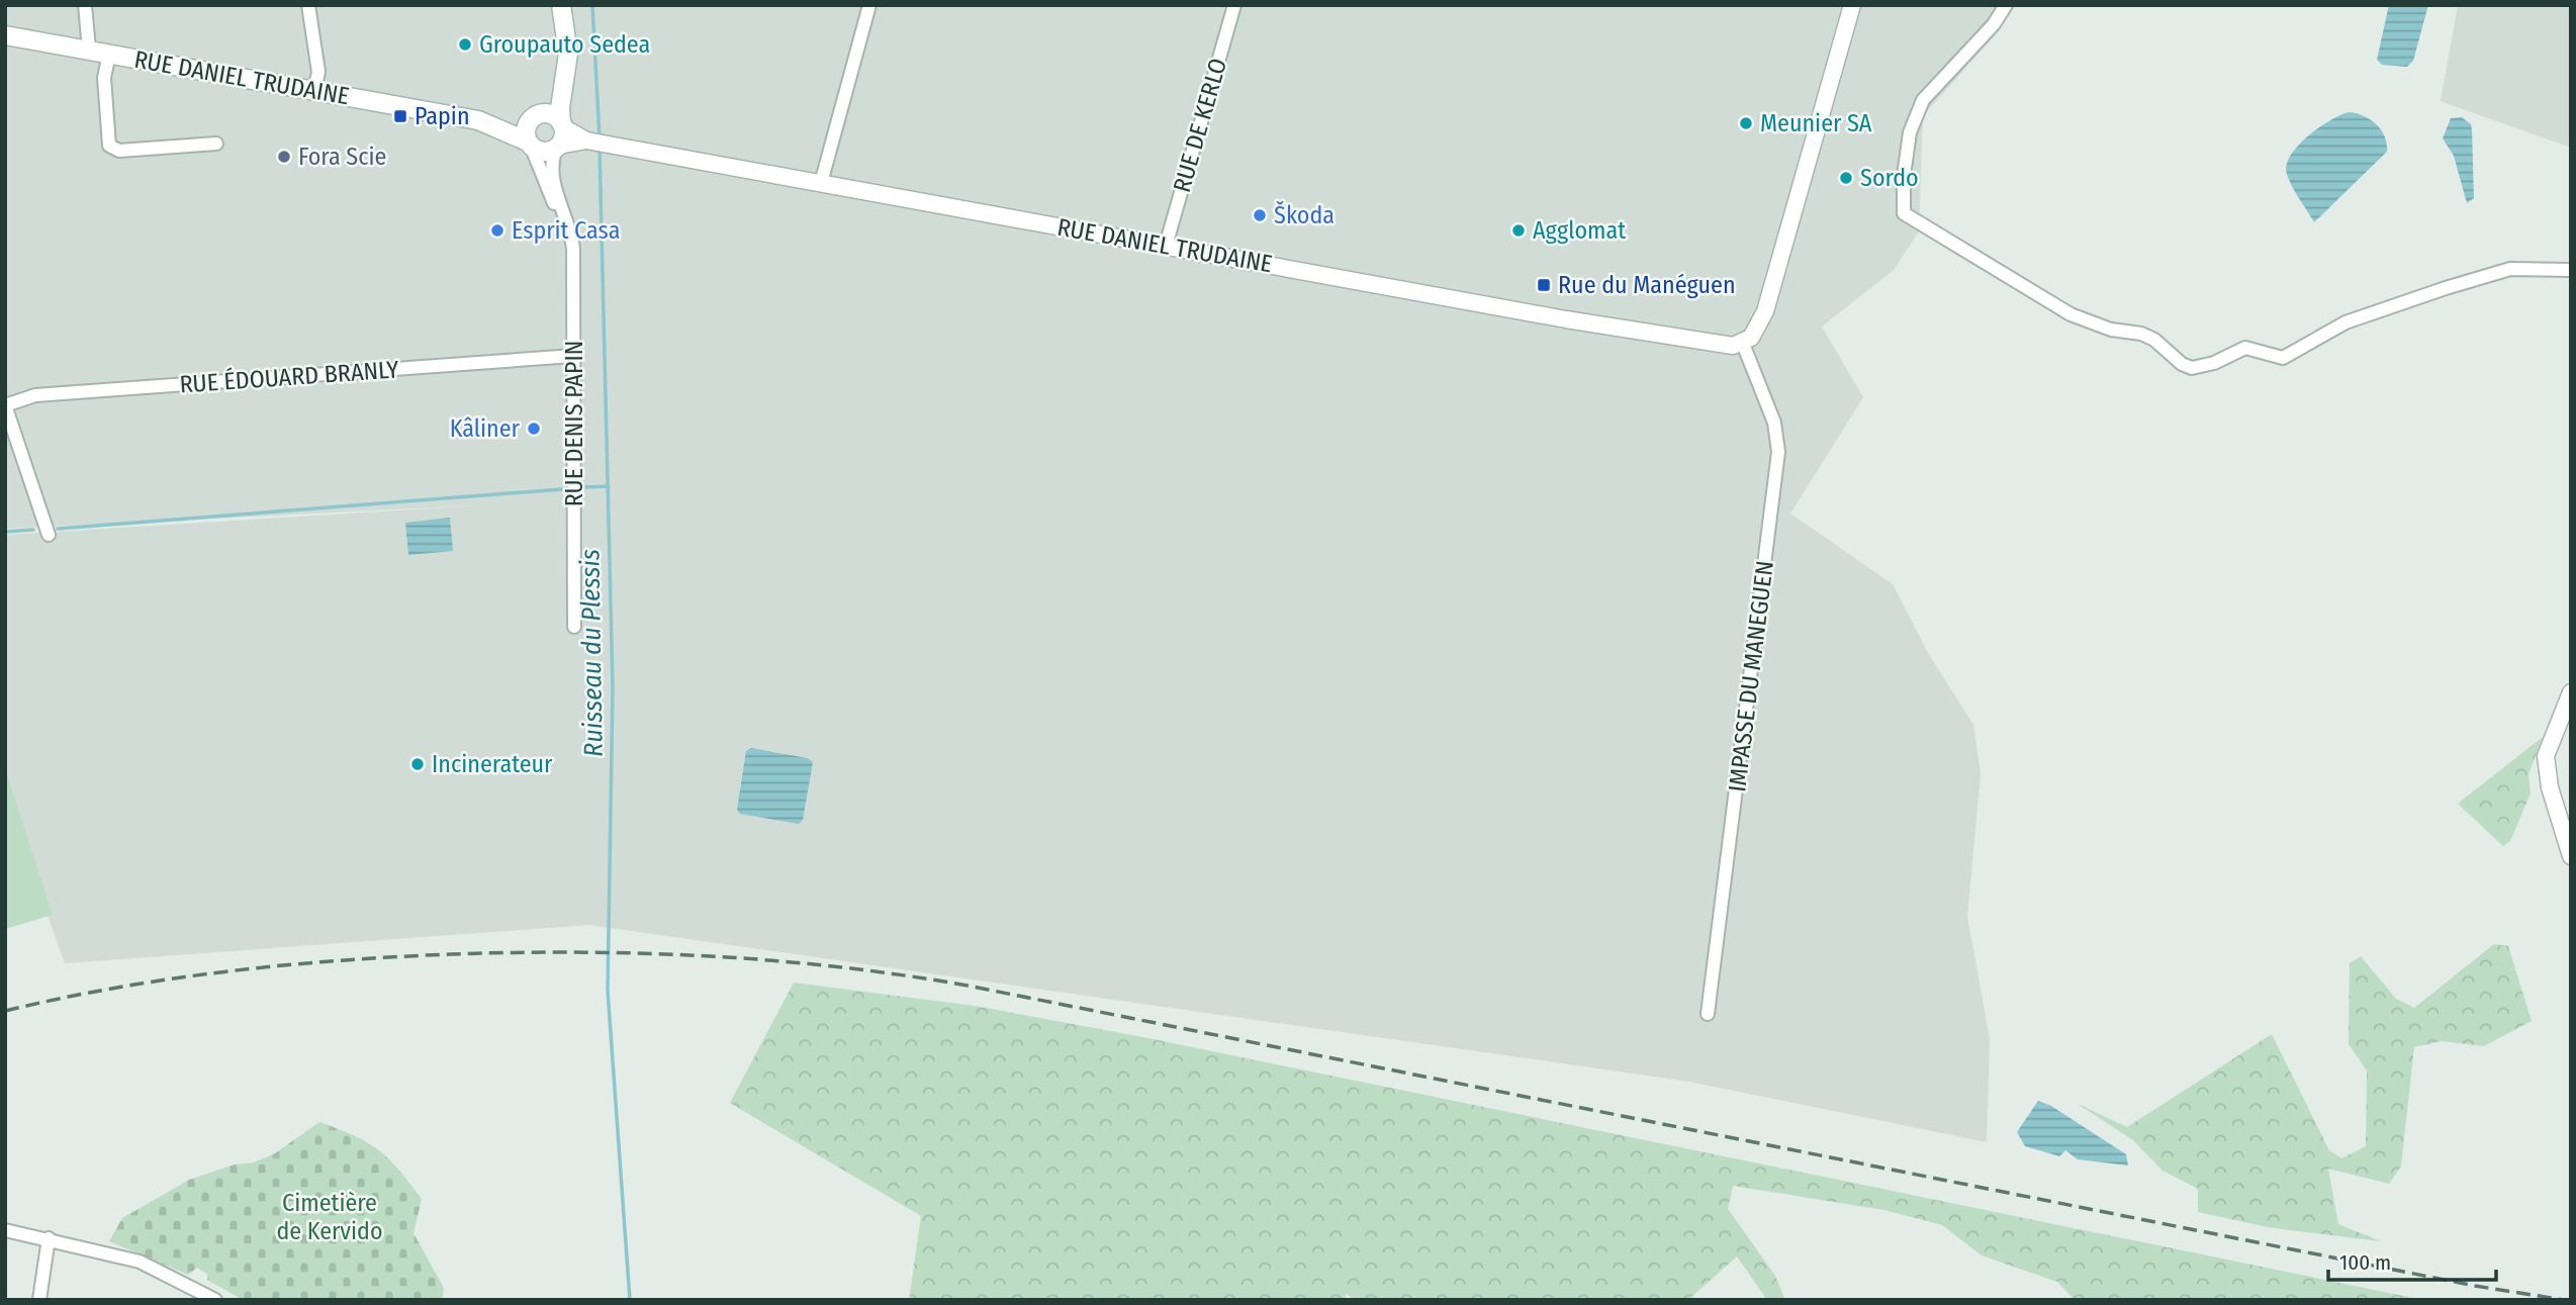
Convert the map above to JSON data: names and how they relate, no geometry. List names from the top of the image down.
{
  "streets": {
    "main road": ["RUE DANIEL TRUDAINE", "RUE DENIS PAPIN"],
    "street": ["RUE DE KERLO", "RUE ÉDOUARD BRANLY", "IMPASSE DU MANEGUEN"]
  },
  "crossings": [
    ["RUE DANIEL TRUDAINE", "RUE DE KERLO"],
    ["RUE DANIEL TRUDAINE", "RUE DENIS PAPIN"],
    ["RUE DANIEL TRUDAINE", "IMPASSE DU MANEGUEN"],
    ["RUE ÉDOUARD BRANLY", "RUE DENIS PAPIN"]
  ],
  "water": ["Ruisseau du Plessis"],
  "parks": ["Cimetière de Kervido"],
  "places": {
    "other": [
      "Groupauto Sedea",
      "Meunier SA",
      "Fora Scie",
      "Sordo",
      "Škoda",
      "Esprit Casa",
      "Agglomat",
      "Kâliner",
      "Incinerateur"
    ],
    "transit": ["Papin", "Rue du Manéguen"]
  },
  "scale_bar": "100 m"
}
